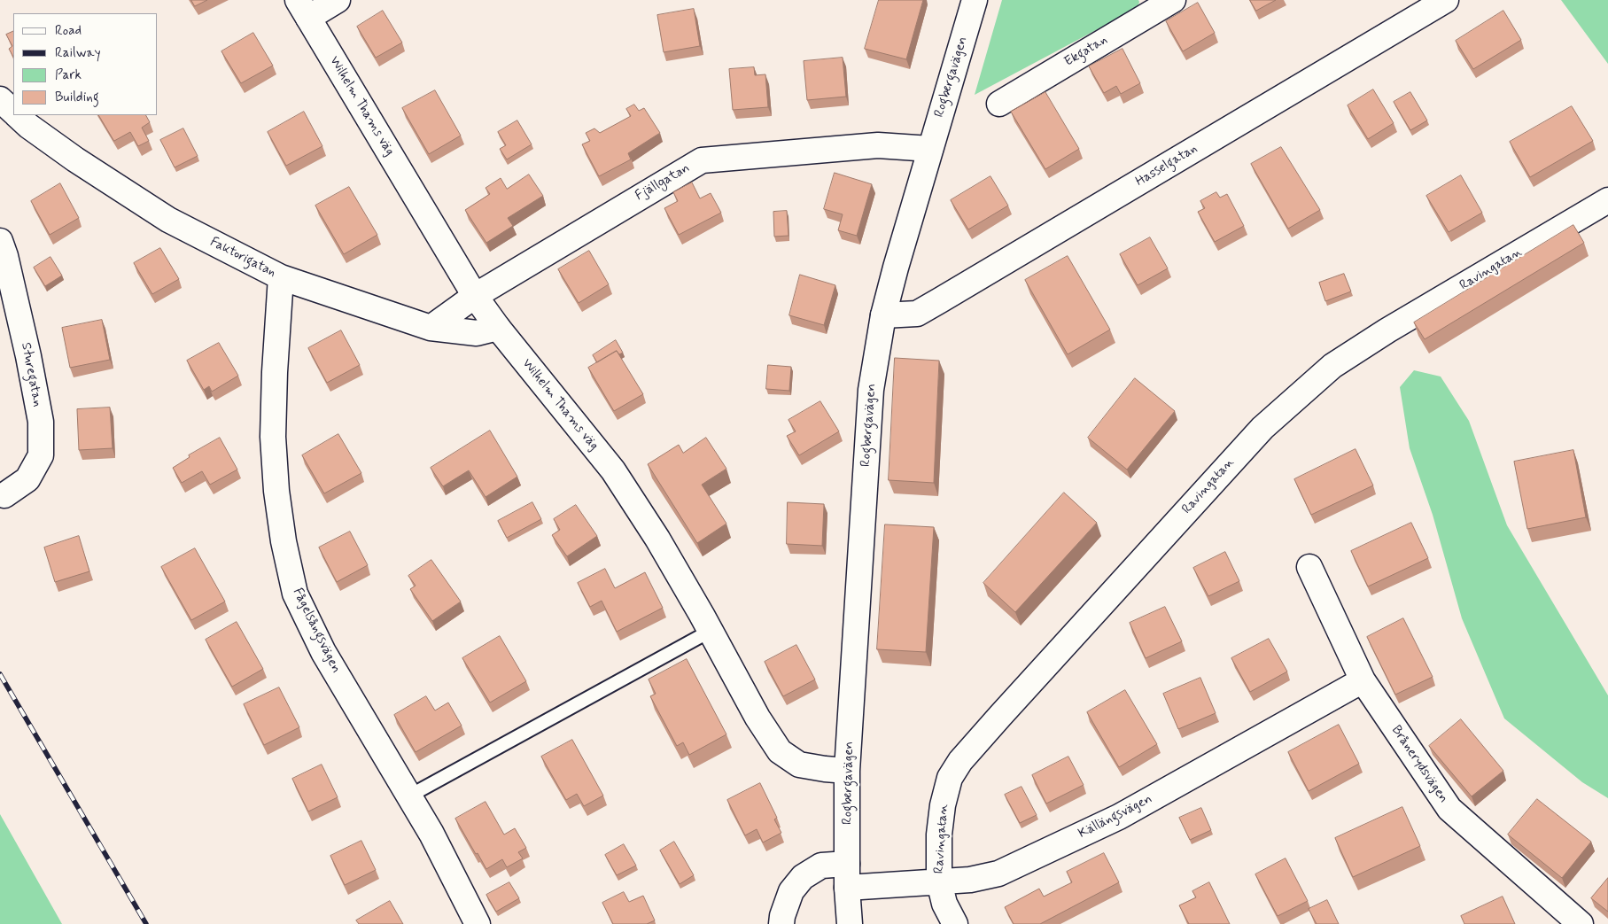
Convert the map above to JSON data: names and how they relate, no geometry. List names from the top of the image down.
{
  "streets": {
    "street": [
      "Ekgatan",
      "Rogbergavägen",
      "Wilhelm Thams väg",
      "Hasselgatan",
      "Fjällgatan",
      "Faktorigatan",
      "Ravingatan",
      "Sturegatan",
      "Fågelsångsvägen",
      "Brånerydsvägen",
      "Källängsvägen"
    ]
  },
  "crossings": [
    ["Rogbergavägen", "Wilhelm Thams väg"],
    ["Rogbergavägen", "Hasselgatan"],
    ["Rogbergavägen", "Fjällgatan"],
    ["Rogbergavägen", "Källängsvägen"],
    ["Wilhelm Thams väg", "Fjällgatan"],
    ["Wilhelm Thams väg", "Faktorigatan"],
    ["Fjällgatan", "Faktorigatan"],
    ["Faktorigatan", "Fågelsångsvägen"],
    ["Ravingatan", "Källängsvägen"],
    ["Brånerydsvägen", "Källängsvägen"]
  ],
  "legend": [
    "Road",
    "Railway",
    "Park",
    "Building"
  ]
}
